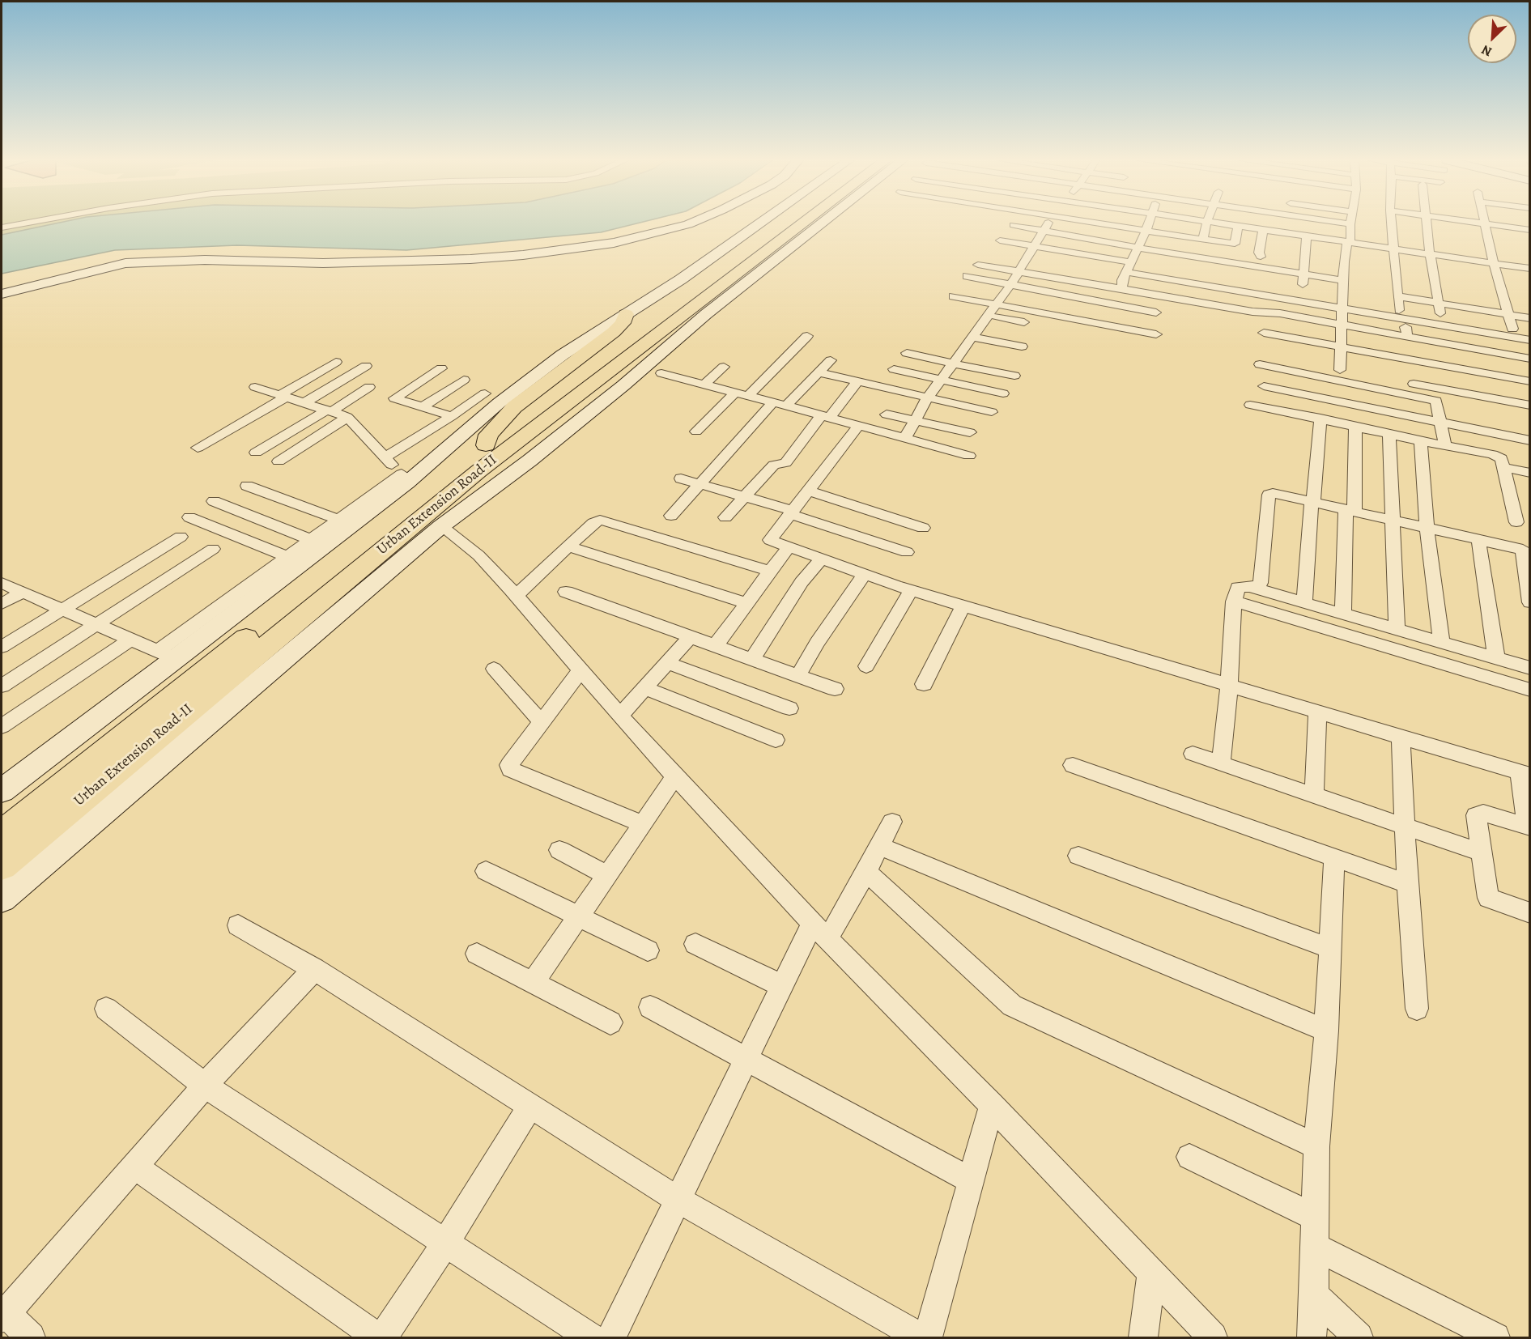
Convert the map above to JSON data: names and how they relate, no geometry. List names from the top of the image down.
{
  "streets": {
    "highway": ["Urban Extension Road-II"]
  },
  "north": "bottom left"
}
